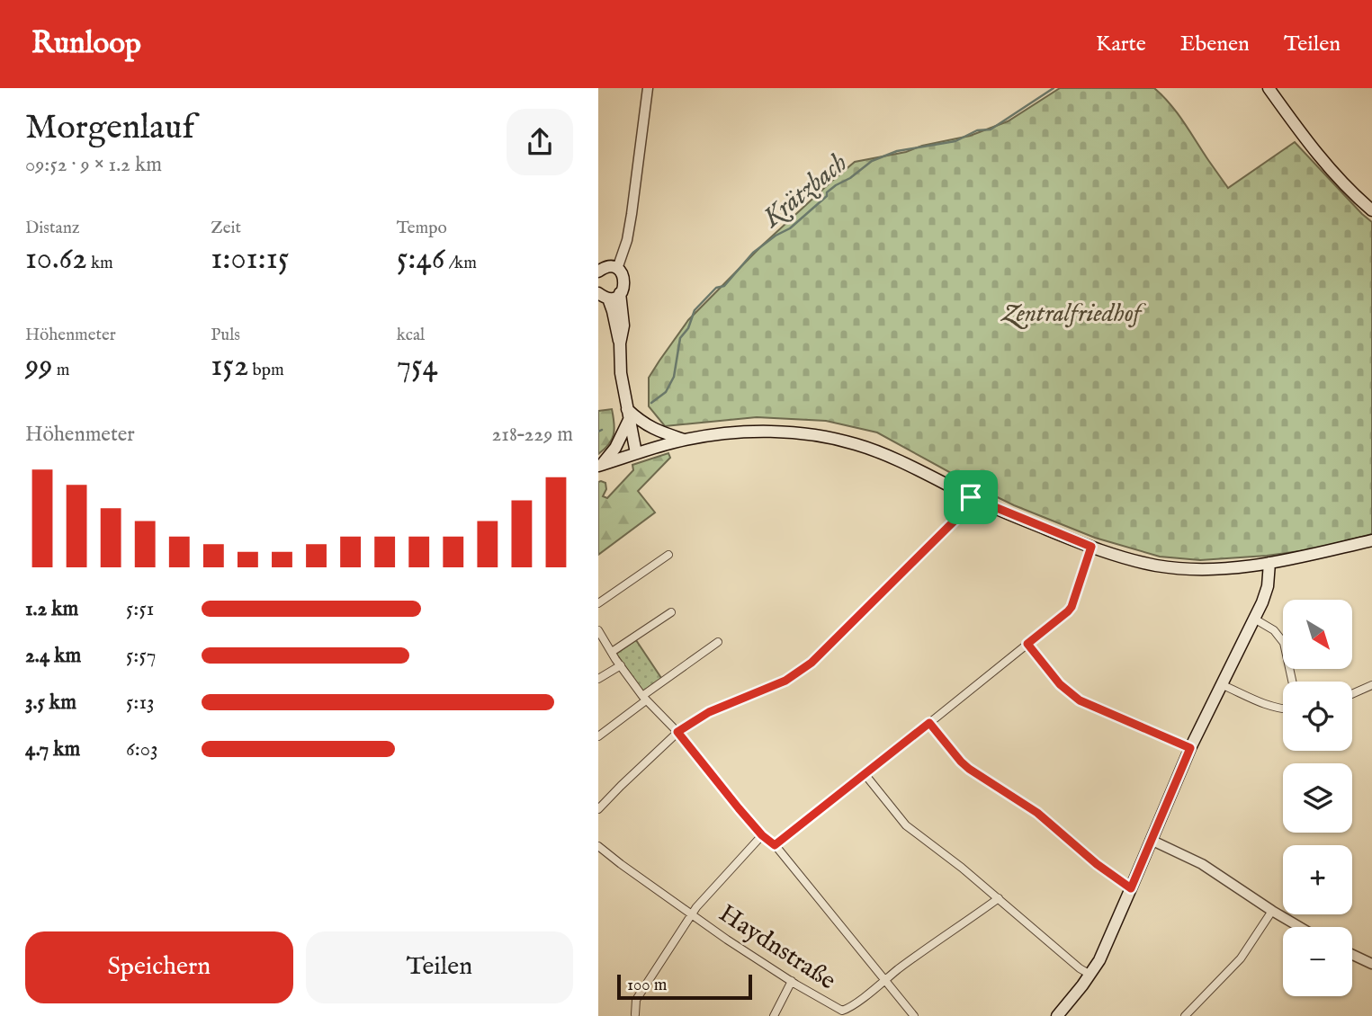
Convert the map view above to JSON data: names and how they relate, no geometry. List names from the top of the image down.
{
  "streets": {
    "street": ["Haydnstraße"]
  },
  "water": ["Krätzbach"],
  "parks": ["Zentralfriedhof"],
  "scale_bar": "100 m",
  "north": "bottom right",
  "page": {
    "header": "Runloop",
    "nav": ["Karte", "Ebenen", "Teilen"],
    "heading": ["Morgenlauf", "09:52 · 9 × 1.2 km"],
    "stats": [
      ["Distanz", "10.62 km"],
      ["Zeit", "1:01:15"],
      ["Tempo", "5:46 /km"],
      ["Höhenmeter", "99 m"],
      ["Puls", "152 bpm"],
      ["kcal", "754"]
    ],
    "chart": ["Höhenmeter", "218–229 m"],
    "list": [
      {
        "name": "1.2 km",
        "note": "5:51"
      },
      {
        "name": "2.4 km",
        "note": "5:57"
      },
      {
        "name": "3.5 km",
        "note": "5:13"
      },
      {
        "name": "4.7 km",
        "note": "6:03"
      }
    ],
    "map_buttons": ["+", "−"],
    "buttons": ["Speichern", "Teilen"],
    "scale": "100 m"
  }
}
